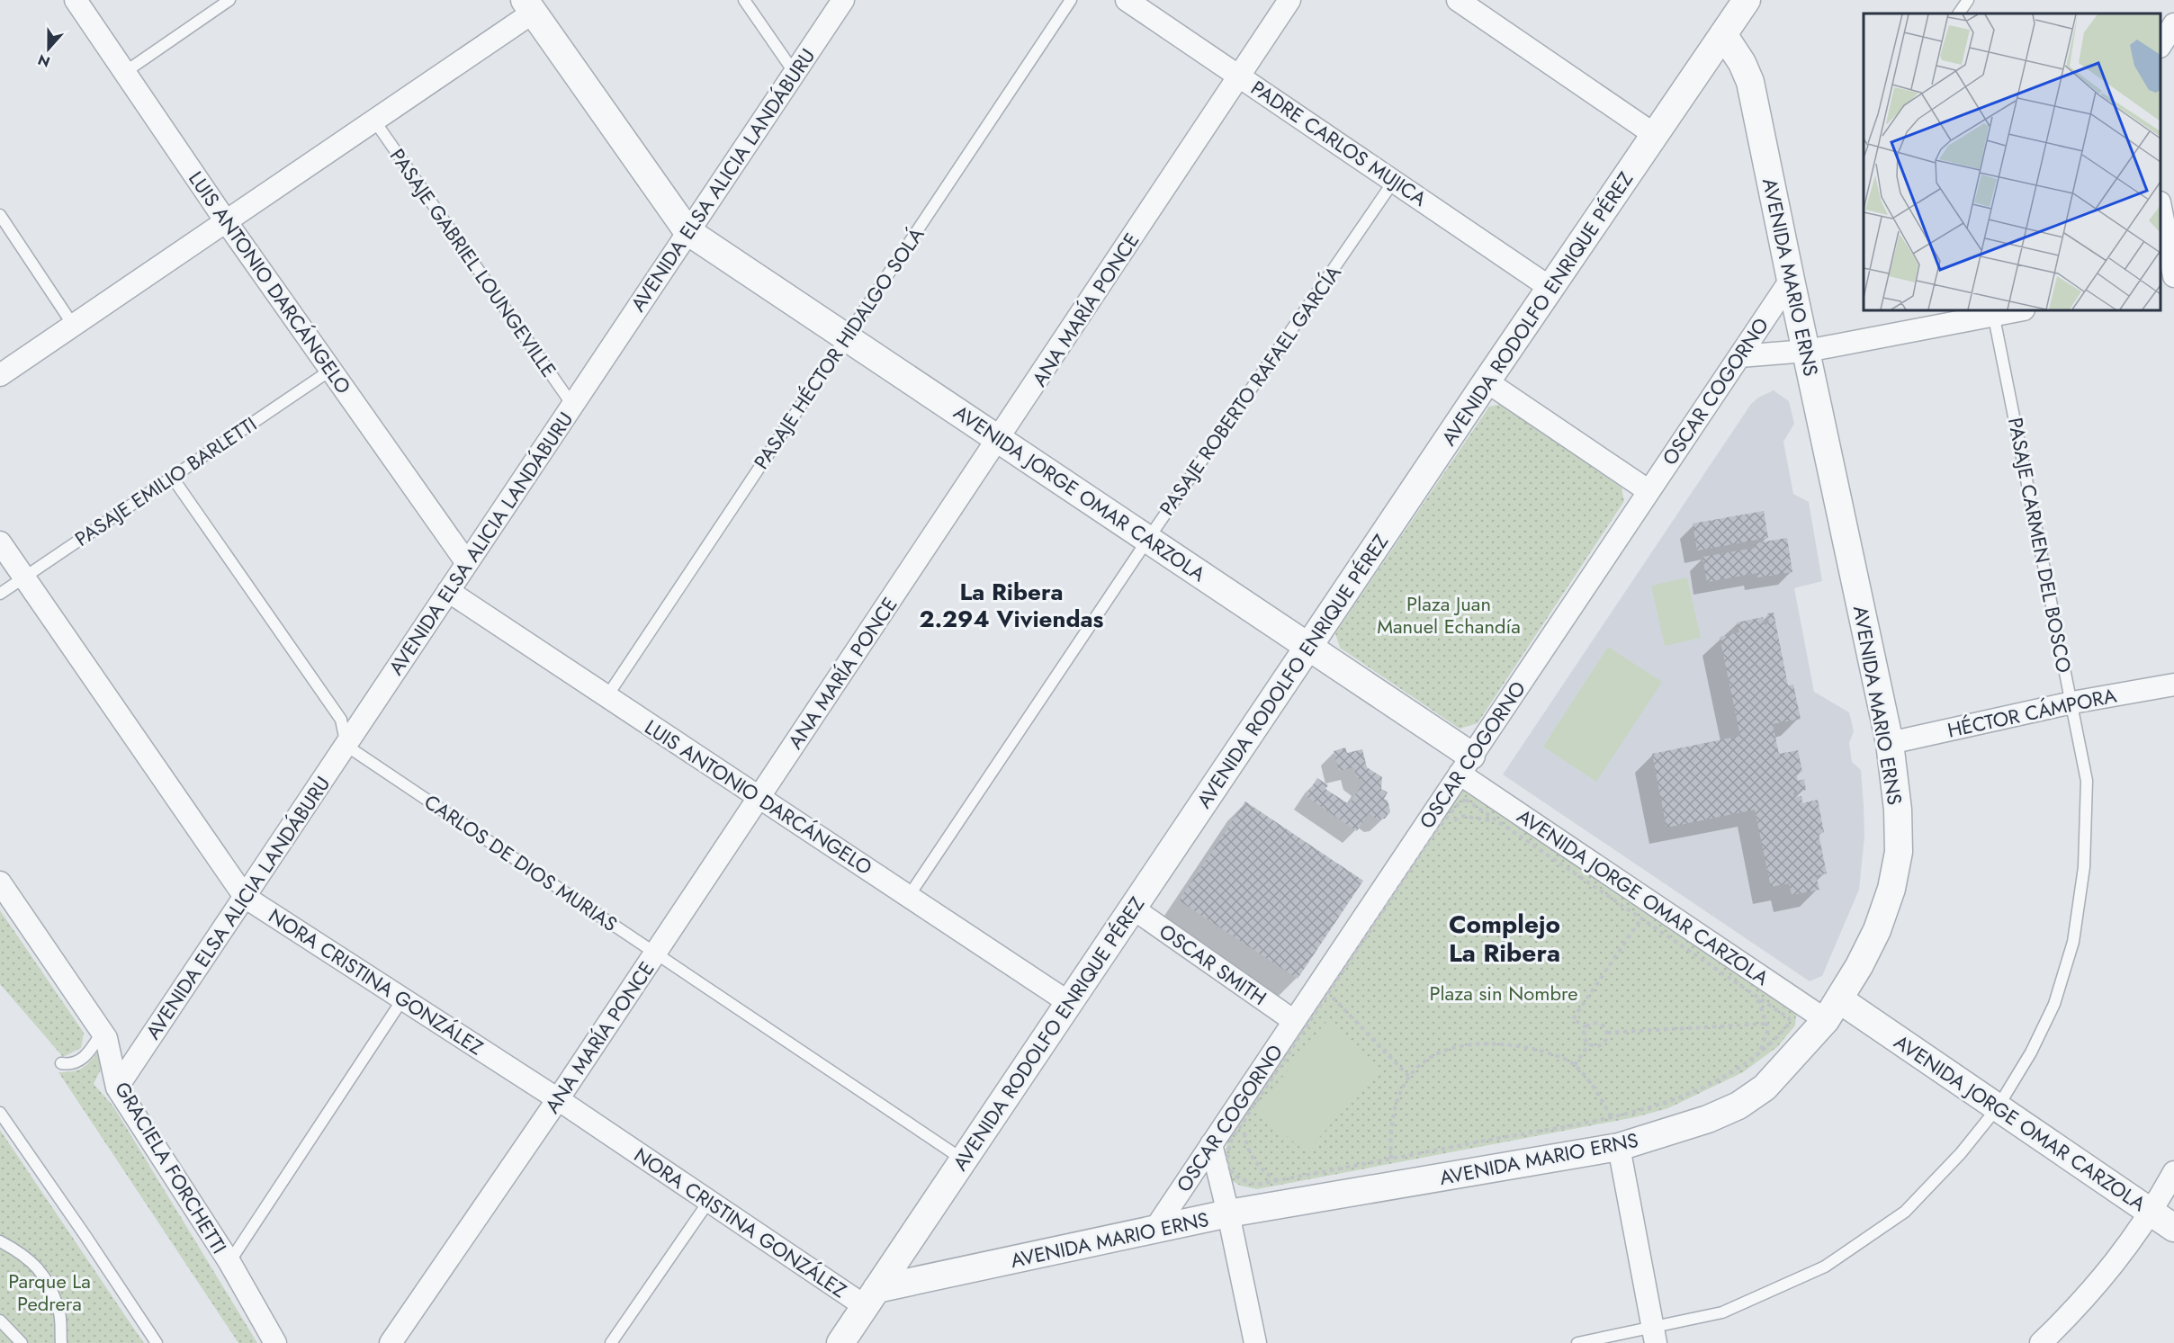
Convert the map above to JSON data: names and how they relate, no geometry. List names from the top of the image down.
{
  "streets": {
    "street": [
      "PADRE CARLOS MUJICA",
      "AVENIDA ELSA ALICIA LANDÁBURU",
      "AVENIDA MARIO ERNS",
      "LUIS ANTONIO DARCÁNGELO",
      "AVENIDA RODOLFO ENRIQUE PÉREZ",
      "ANA MARÍA PONCE",
      "OSCAR COGORNO",
      "AVENIDA JORGE OMAR CARZOLA",
      "HÉCTOR CÁMPORA",
      "OSCAR SMITH",
      "NORA CRISTINA GONZÁLEZ",
      "GRACIELA FORCHETTI"
    ],
    "lane": [
      "PASAJE GABRIEL LOUNGEVILLE",
      "PASAJE HÉCTOR HIDALGO SOLÁ",
      "PASAJE ROBERTO RAFAEL GARCÍA",
      "PASAJE EMILIO BARLETTI",
      "PASAJE CARMEN DEL BOSCO",
      "CARLOS DE DIOS MURIAS"
    ]
  },
  "crossings": [
    ["PADRE CARLOS MUJICA", "AVENIDA RODOLFO ENRIQUE PÉREZ"],
    ["PADRE CARLOS MUJICA", "ANA MARÍA PONCE"],
    ["PADRE CARLOS MUJICA", "PASAJE ROBERTO RAFAEL GARCÍA"],
    ["AVENIDA ELSA ALICIA LANDÁBURU", "PASAJE GABRIEL LOUNGEVILLE"],
    ["AVENIDA ELSA ALICIA LANDÁBURU", "LUIS ANTONIO DARCÁNGELO"],
    ["AVENIDA ELSA ALICIA LANDÁBURU", "AVENIDA JORGE OMAR CARZOLA"],
    ["AVENIDA ELSA ALICIA LANDÁBURU", "CARLOS DE DIOS MURIAS"],
    ["AVENIDA ELSA ALICIA LANDÁBURU", "NORA CRISTINA GONZÁLEZ"],
    ["AVENIDA ELSA ALICIA LANDÁBURU", "GRACIELA FORCHETTI"],
    ["AVENIDA MARIO ERNS", "AVENIDA RODOLFO ENRIQUE PÉREZ"],
    ["AVENIDA MARIO ERNS", "OSCAR COGORNO"],
    ["AVENIDA MARIO ERNS", "AVENIDA JORGE OMAR CARZOLA"],
    ["AVENIDA MARIO ERNS", "HÉCTOR CÁMPORA"],
    ["AVENIDA MARIO ERNS", "NORA CRISTINA GONZÁLEZ"],
    ["LUIS ANTONIO DARCÁNGELO", "AVENIDA RODOLFO ENRIQUE PÉREZ"],
    ["LUIS ANTONIO DARCÁNGELO", "ANA MARÍA PONCE"],
    ["LUIS ANTONIO DARCÁNGELO", "PASAJE HÉCTOR HIDALGO SOLÁ"],
    ["LUIS ANTONIO DARCÁNGELO", "PASAJE ROBERTO RAFAEL GARCÍA"],
    ["LUIS ANTONIO DARCÁNGELO", "PASAJE EMILIO BARLETTI"],
    ["AVENIDA RODOLFO ENRIQUE PÉREZ", "AVENIDA JORGE OMAR CARZOLA"],
    ["AVENIDA RODOLFO ENRIQUE PÉREZ", "CARLOS DE DIOS MURIAS"],
    ["AVENIDA RODOLFO ENRIQUE PÉREZ", "OSCAR SMITH"],
    ["AVENIDA RODOLFO ENRIQUE PÉREZ", "NORA CRISTINA GONZÁLEZ"],
    ["ANA MARÍA PONCE", "AVENIDA JORGE OMAR CARZOLA"],
    ["ANA MARÍA PONCE", "CARLOS DE DIOS MURIAS"],
    ["ANA MARÍA PONCE", "NORA CRISTINA GONZÁLEZ"],
    ["PASAJE HÉCTOR HIDALGO SOLÁ", "AVENIDA JORGE OMAR CARZOLA"],
    ["PASAJE ROBERTO RAFAEL GARCÍA", "AVENIDA JORGE OMAR CARZOLA"],
    ["OSCAR COGORNO", "AVENIDA JORGE OMAR CARZOLA"],
    ["OSCAR COGORNO", "OSCAR SMITH"],
    ["PASAJE EMILIO BARLETTI", "NORA CRISTINA GONZÁLEZ"],
    ["AVENIDA JORGE OMAR CARZOLA", "PASAJE CARMEN DEL BOSCO"],
    ["PASAJE CARMEN DEL BOSCO", "HÉCTOR CÁMPORA"]
  ],
  "districts": ["La Ribera 2.294 Viviendas", "Complejo La Ribera"],
  "parks": ["Plaza Juan Manuel Echandía", "Plaza sin Nombre", "Parque La Pedrera"],
  "north": "bottom"
}
